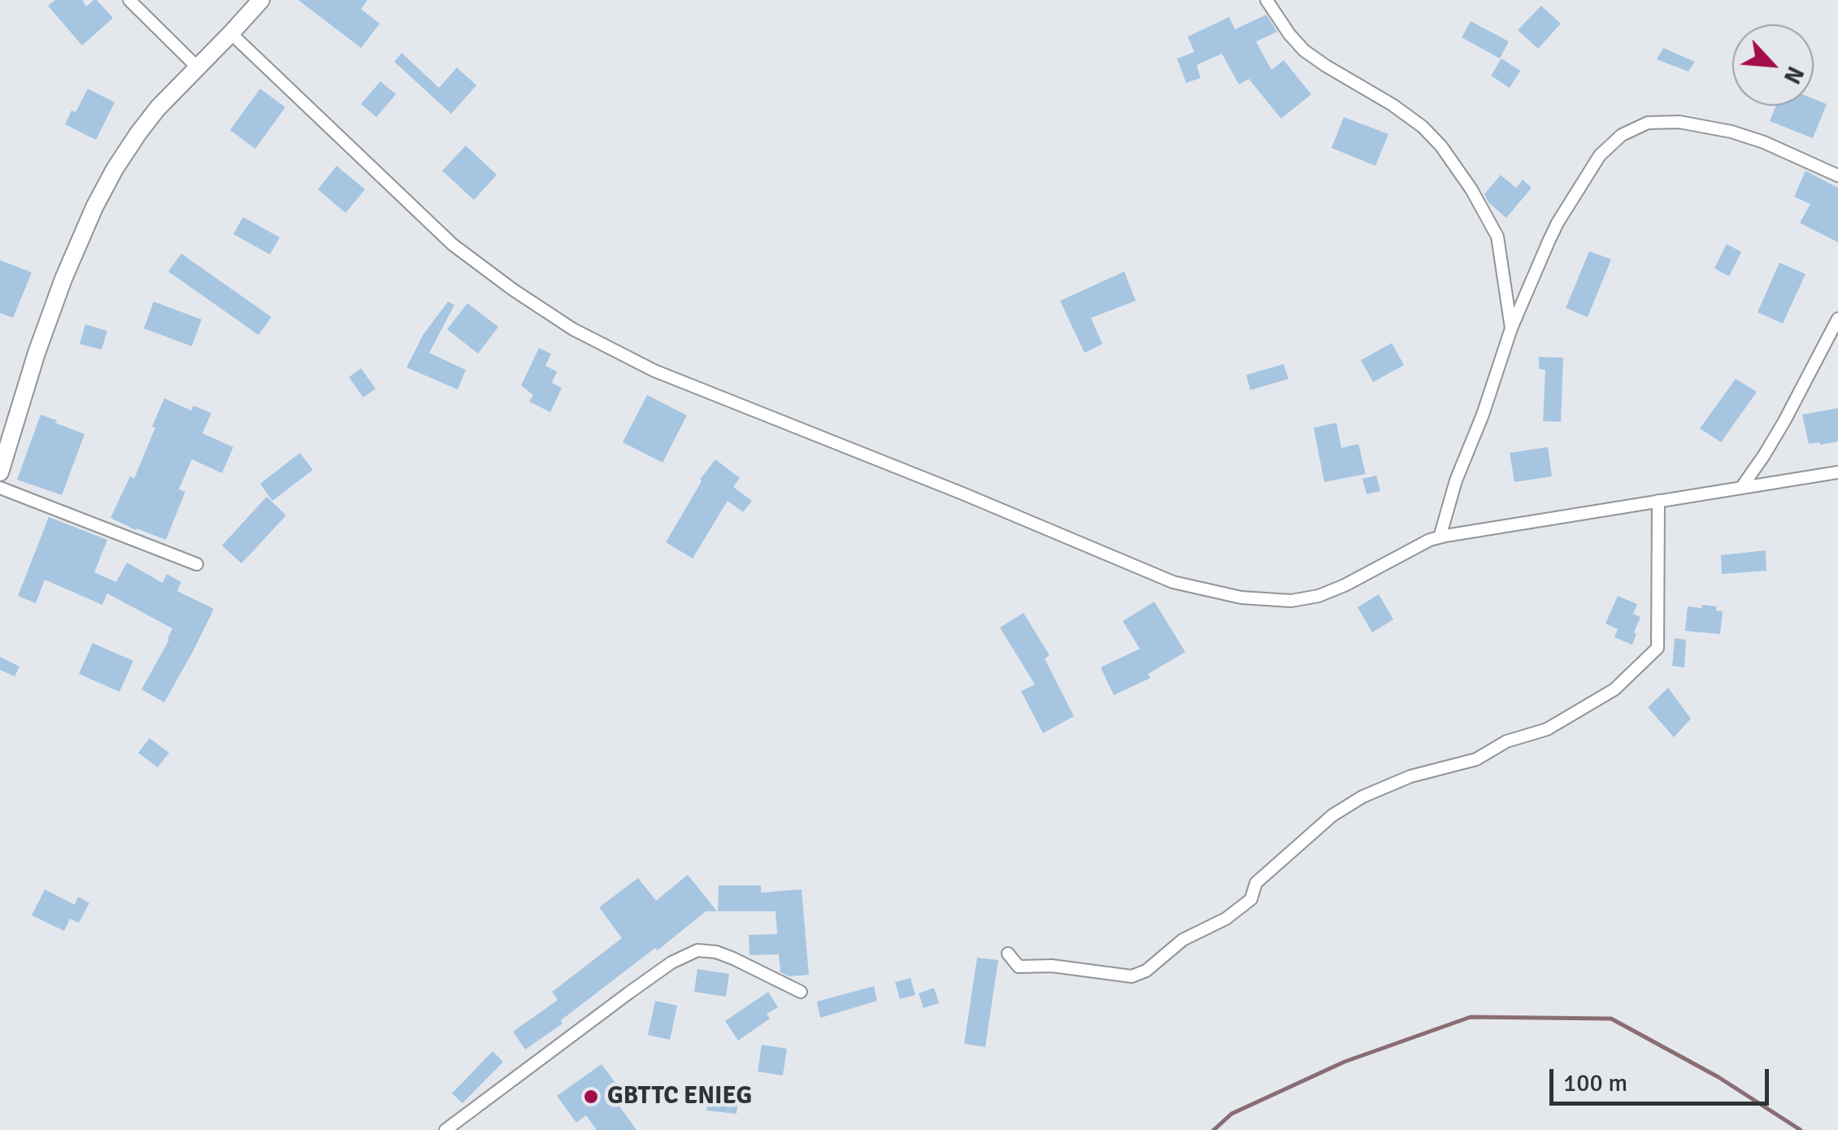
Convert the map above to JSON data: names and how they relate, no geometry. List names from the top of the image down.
{
  "places": ["GBTTC ENIEG"],
  "scale_bar": "100 m",
  "north": "bottom right"
}
